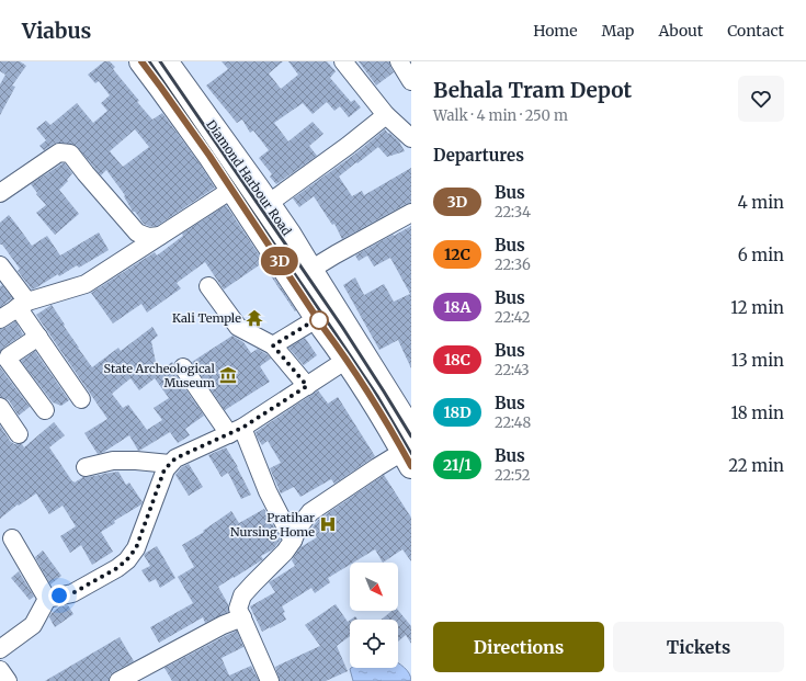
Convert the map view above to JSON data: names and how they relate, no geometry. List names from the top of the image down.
{
  "streets": {
    "highway": ["Diamond Harbour Road"]
  },
  "places": {
    "temple": ["Kali Temple"],
    "museum": ["State Archeological Museum"],
    "hospital": ["Pratihar Nursing Home"]
  },
  "lines": ["bus line 3D"],
  "north": "bottom right",
  "page": {
    "header": "Viabus",
    "nav": [
      "Home",
      "Map",
      "About",
      "Contact"
    ],
    "on_map": "3D",
    "heading": [
      ["Behala Tram Depot", "Walk · 4 min · 250 m"],
      "Departures"
    ],
    "list": [
      {
        "mark": "3D",
        "name": "Bus",
        "note": "22:34",
        "value": "4 min"
      },
      {
        "mark": "12C",
        "name": "Bus",
        "note": "22:36",
        "value": "6 min"
      },
      {
        "mark": "18A",
        "name": "Bus",
        "note": "22:42",
        "value": "12 min"
      },
      {
        "mark": "18C",
        "name": "Bus",
        "note": "22:43",
        "value": "13 min"
      },
      {
        "mark": "18D",
        "name": "Bus",
        "note": "22:48",
        "value": "18 min"
      },
      {
        "mark": "21/1",
        "name": "Bus",
        "note": "22:52",
        "value": "22 min"
      }
    ],
    "buttons": ["Directions", "Tickets"]
  }
}
